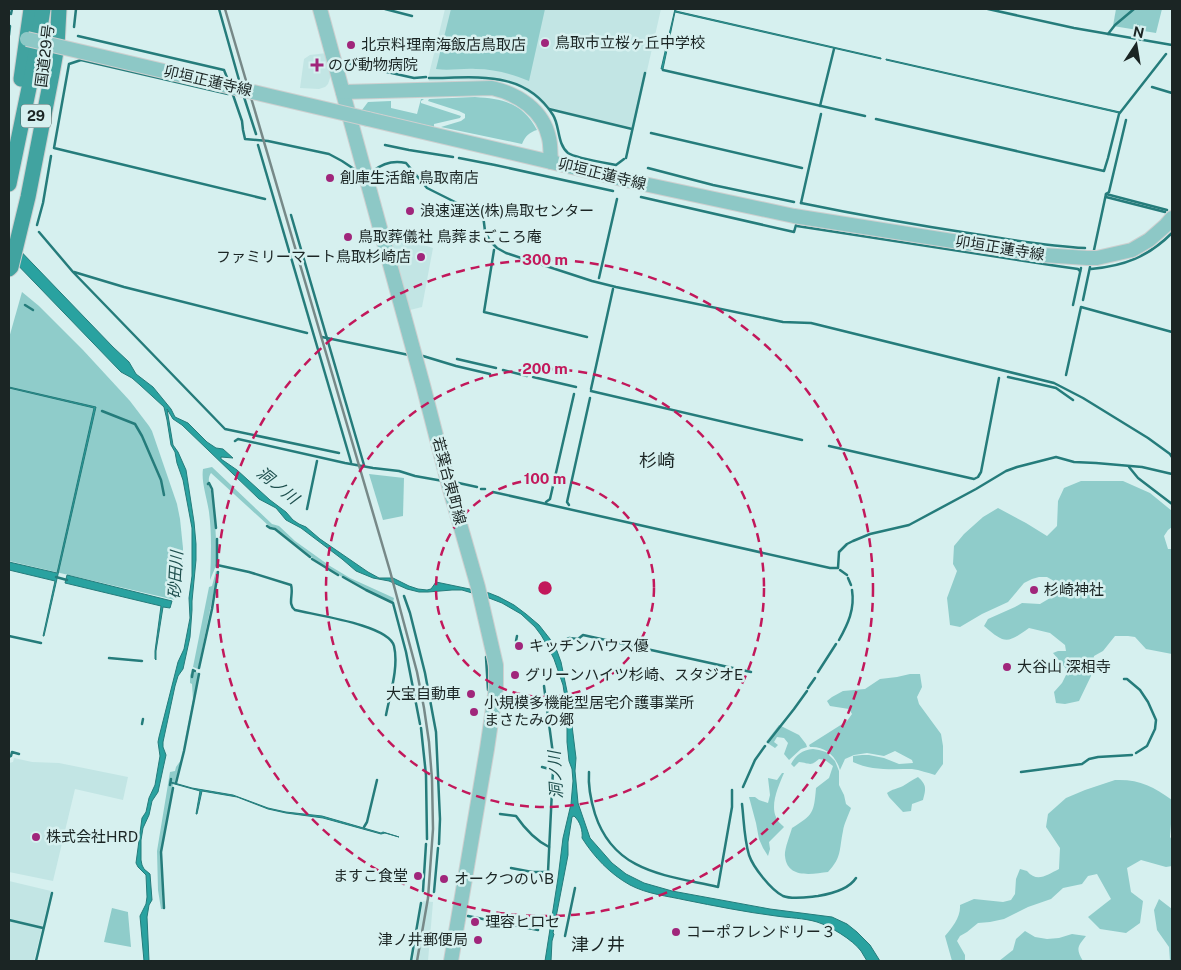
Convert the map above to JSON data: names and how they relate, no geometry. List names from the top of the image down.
{
  "streets": {
    "highway": ["国道29号", "29"],
    "main road": ["卯垣正蓮寺線", "若葉台東町線"]
  },
  "districts": ["杉崎", "津ノ井"],
  "water": ["洞ノ川", "砂田川"],
  "places": {
    "other": [
      "鳥取市立桜ヶ丘中学校",
      "北京料理南海飯店鳥取店",
      "創庫生活館 鳥取南店",
      "浪速運送(株)鳥取センター",
      "鳥取葬儀社 鳥葬まごころ庵",
      "ファミリーマート鳥取杉崎店",
      "杉崎神社",
      "キッチンハウス優",
      "大谷山 深相寺",
      "グリーンハイツ杉崎、スタジオE",
      "大宝自動車",
      "小規模多機能型居宅介護事業所 まさたみの郷",
      "株式会社HRD",
      "ますこ食堂",
      "オークつのいB",
      "理容ヒロセ",
      "コーポフレンドリー３",
      "津ノ井郵便局"
    ],
    "health": ["のび動物病院"]
  },
  "north": "top",
  "rings": ["300 m", "200 m", "100 m"]
}
